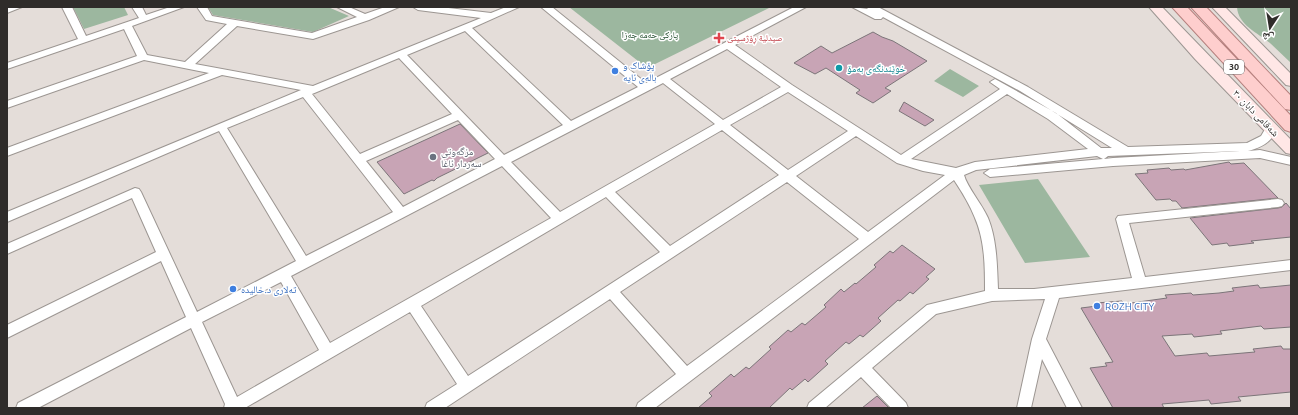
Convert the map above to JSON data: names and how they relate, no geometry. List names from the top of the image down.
{
  "streets": {
    "main road": ["30", "شەقامی دابان ٣٠"]
  },
  "parks": ["پارکی حەمە جەزا"],
  "places": {
    "health": ["صيدلية ڕۆژسیتی"],
    "other": [
      "خوێندنگەی بەمۆ",
      "پۆشاک و بالەی ئایە",
      "مزگەوتی سەردار ئاغا",
      "تەلاری د.خالیدە",
      "ROZH CITY"
    ]
  },
  "north": "bottom"
}
